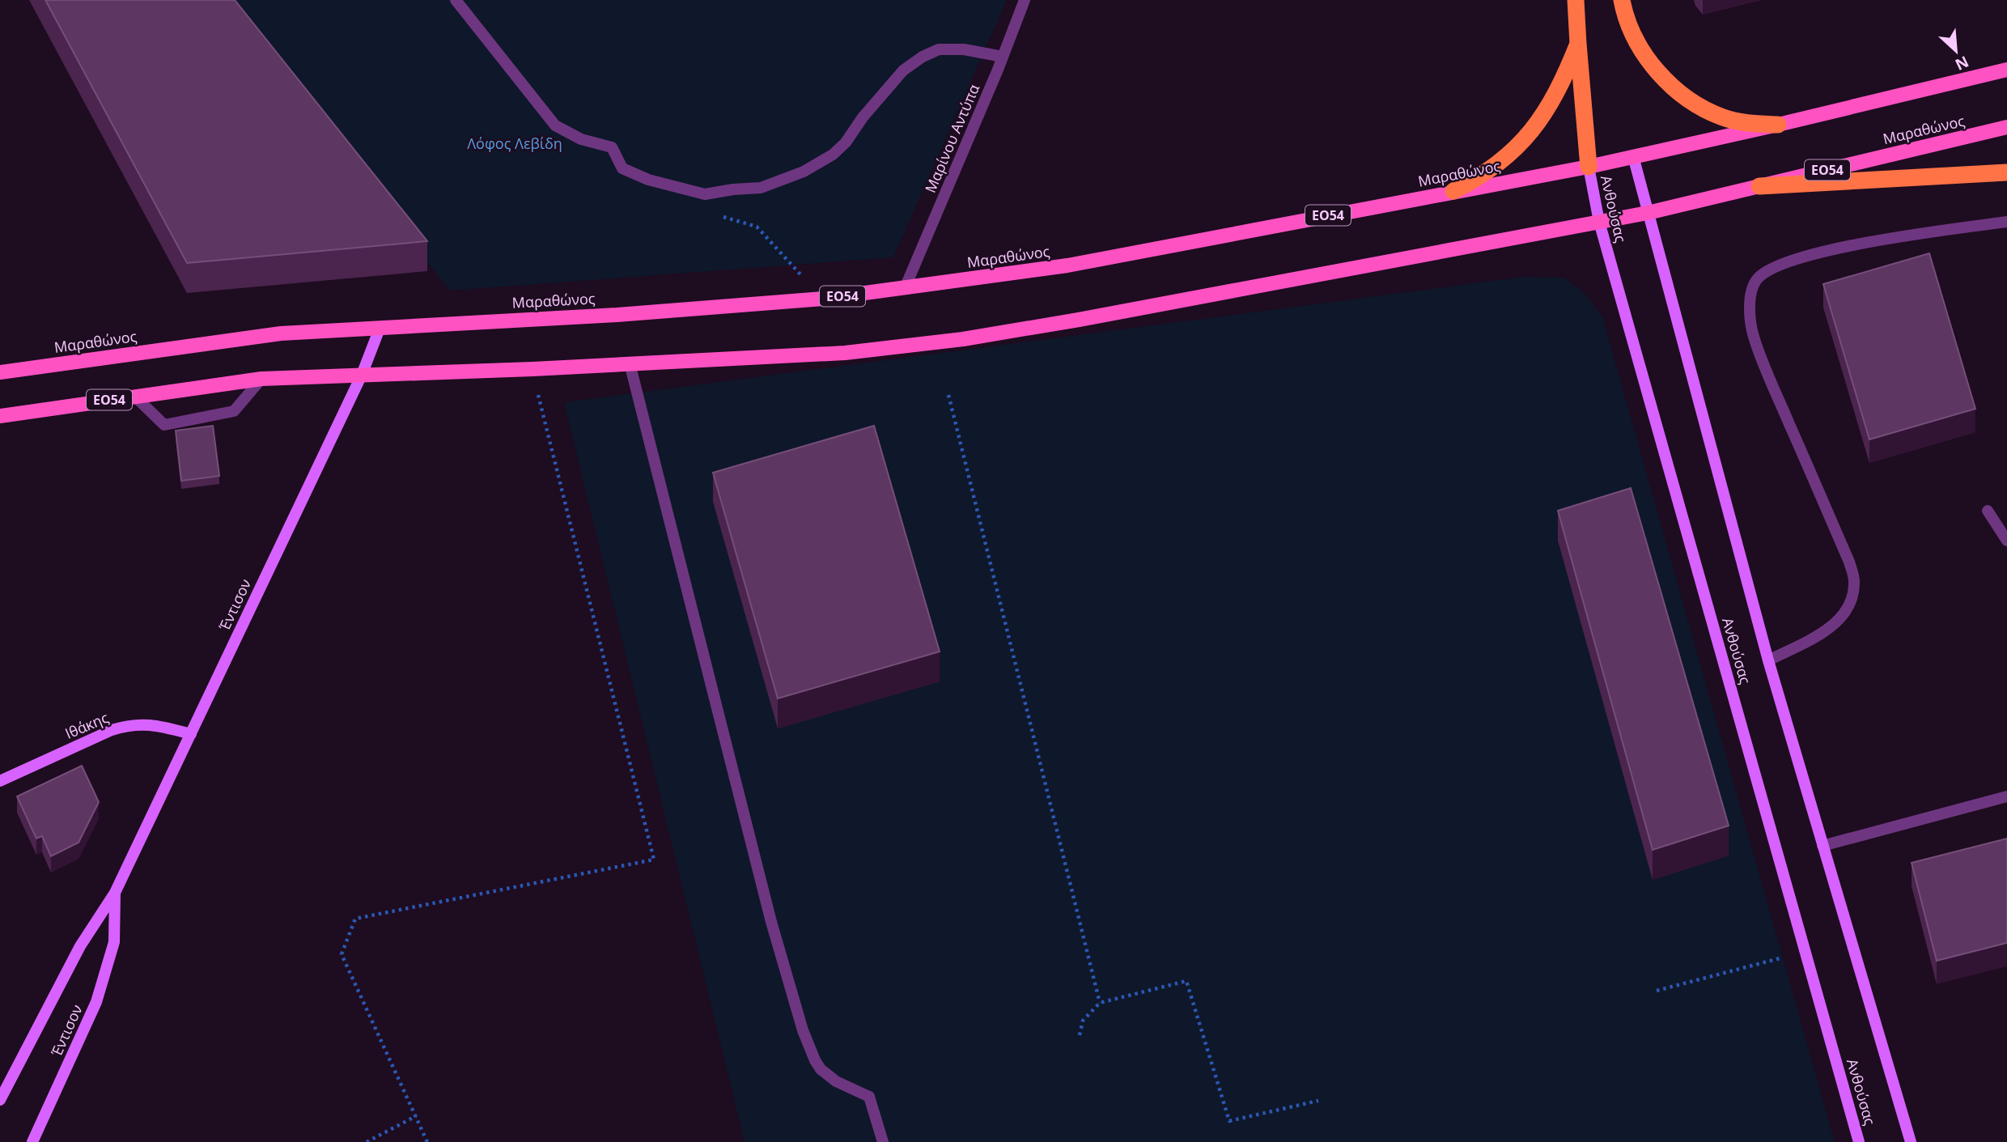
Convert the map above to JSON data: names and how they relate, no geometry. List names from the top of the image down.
{
  "streets": {
    "main road": ["Μαραθώνος", "ΕΟ54"],
    "street": [
      "Μαρίνου Αντύπα",
      "Ανθούσας",
      "Έντισον",
      "Ιθάκης"
    ]
  },
  "crossings": [
    ["Μαραθώνος", "Μαρίνου Αντύπα"],
    ["Μαραθώνος", "Ανθούσας"],
    ["Μαραθώνος", "Έντισον"],
    ["Έντισον", "Ιθάκης"]
  ],
  "parks": ["Λόφος Λεβίδη"],
  "north": "bottom right"
}
